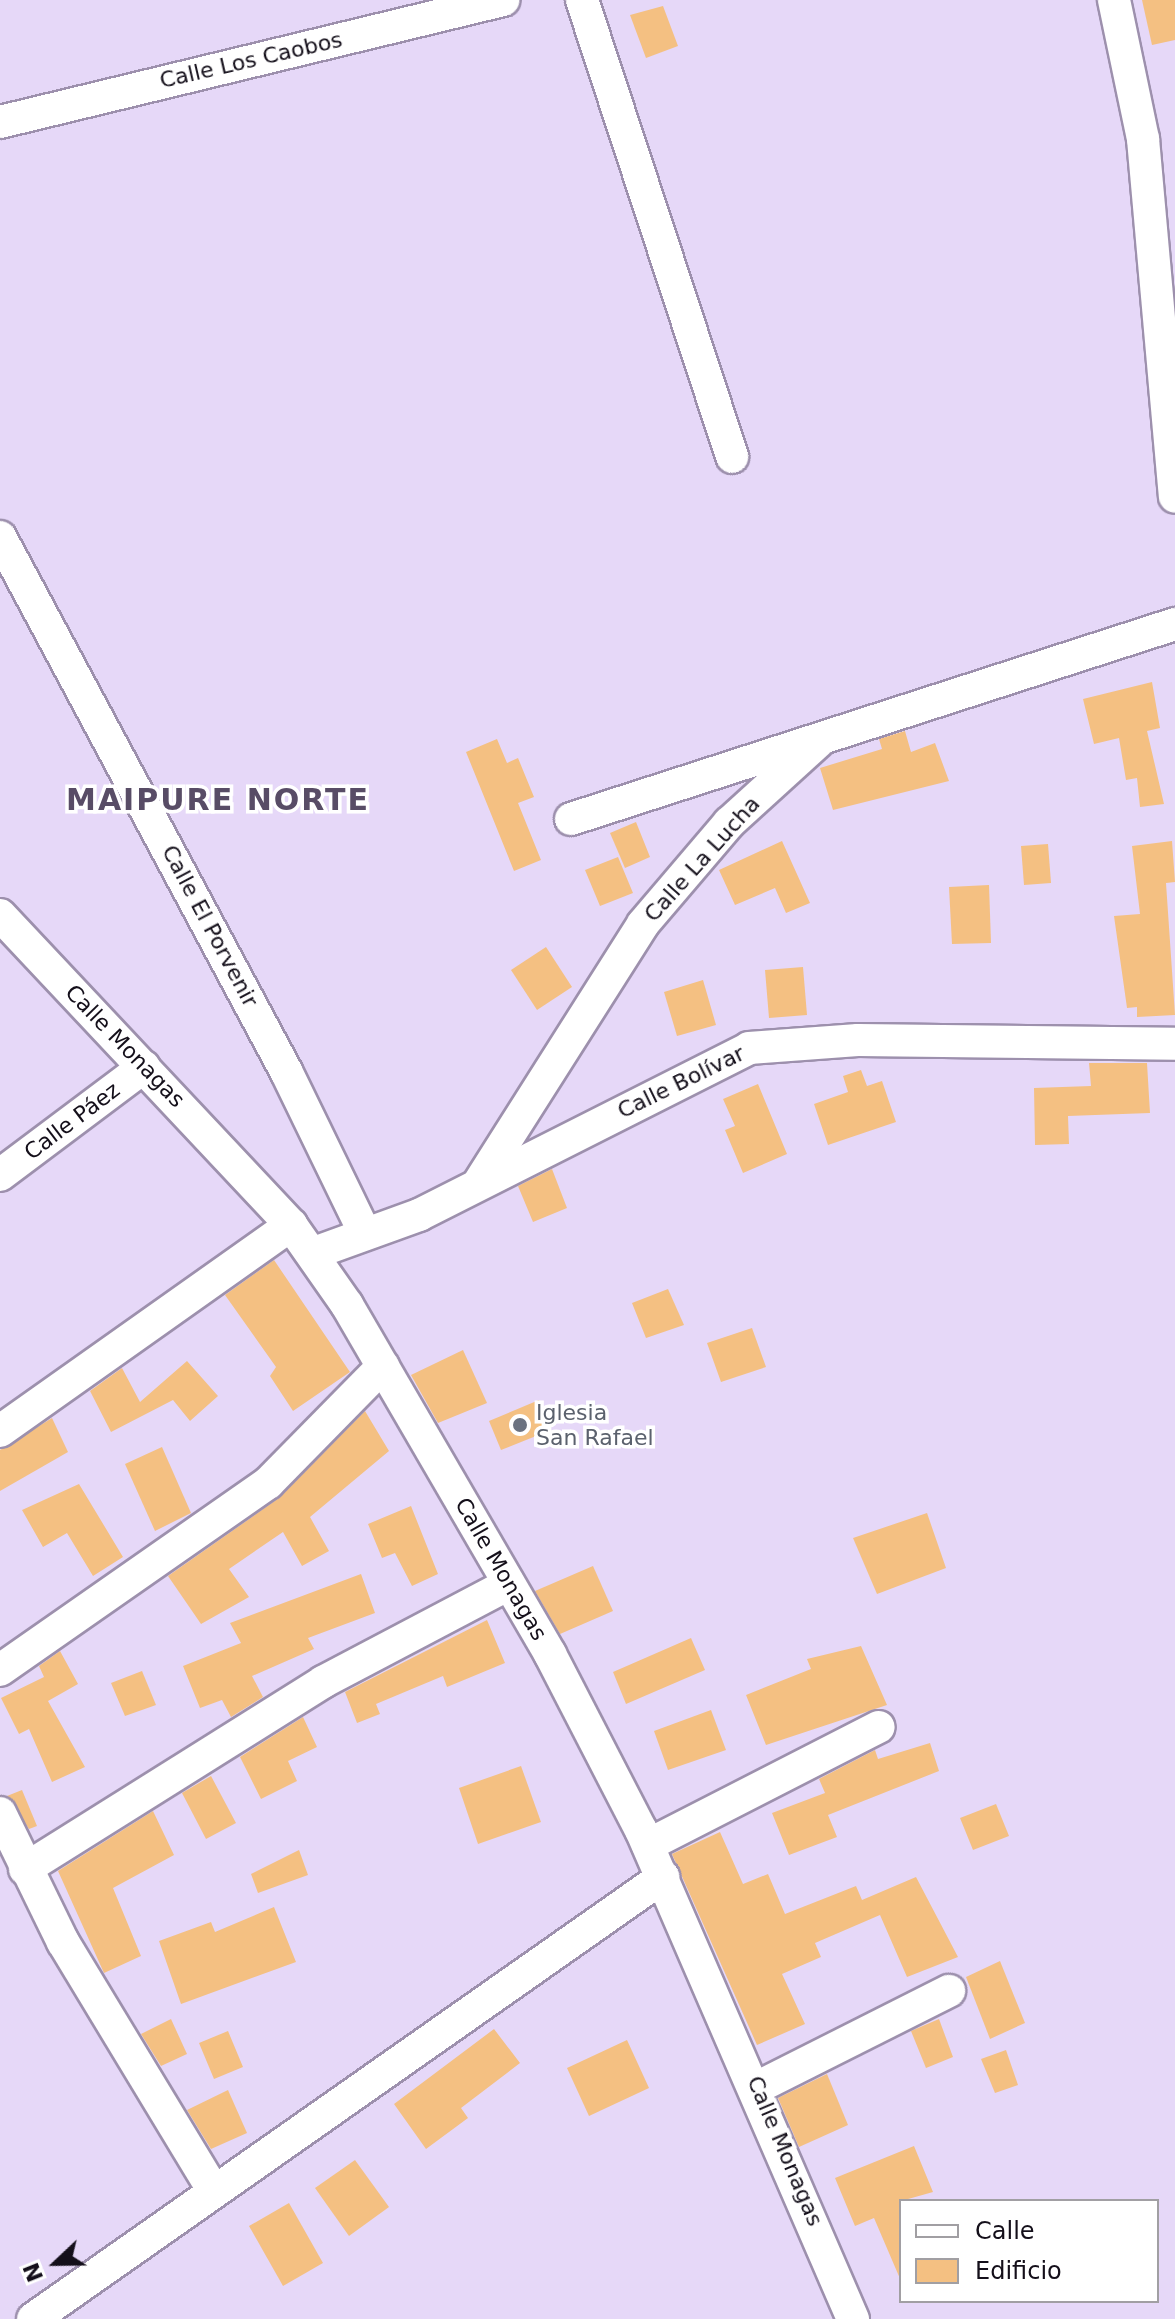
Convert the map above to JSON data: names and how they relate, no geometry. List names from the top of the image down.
{
  "streets": {
    "street": [
      "Calle Los Caobos",
      "Calle La Lucha",
      "Calle El Porvenir",
      "Calle Monagas",
      "Calle Bolívar",
      "Calle Páez"
    ]
  },
  "crossings": [
    ["Calle La Lucha", "Calle Bolívar"],
    ["Calle El Porvenir", "Calle Bolívar"],
    ["Calle Monagas", "Calle Bolívar"],
    ["Calle Monagas", "Calle Páez"]
  ],
  "districts": ["MAIPURE NORTE"],
  "places": ["Iglesia San Rafael"],
  "legend": ["Calle", "Edificio"],
  "north": "left"
}
